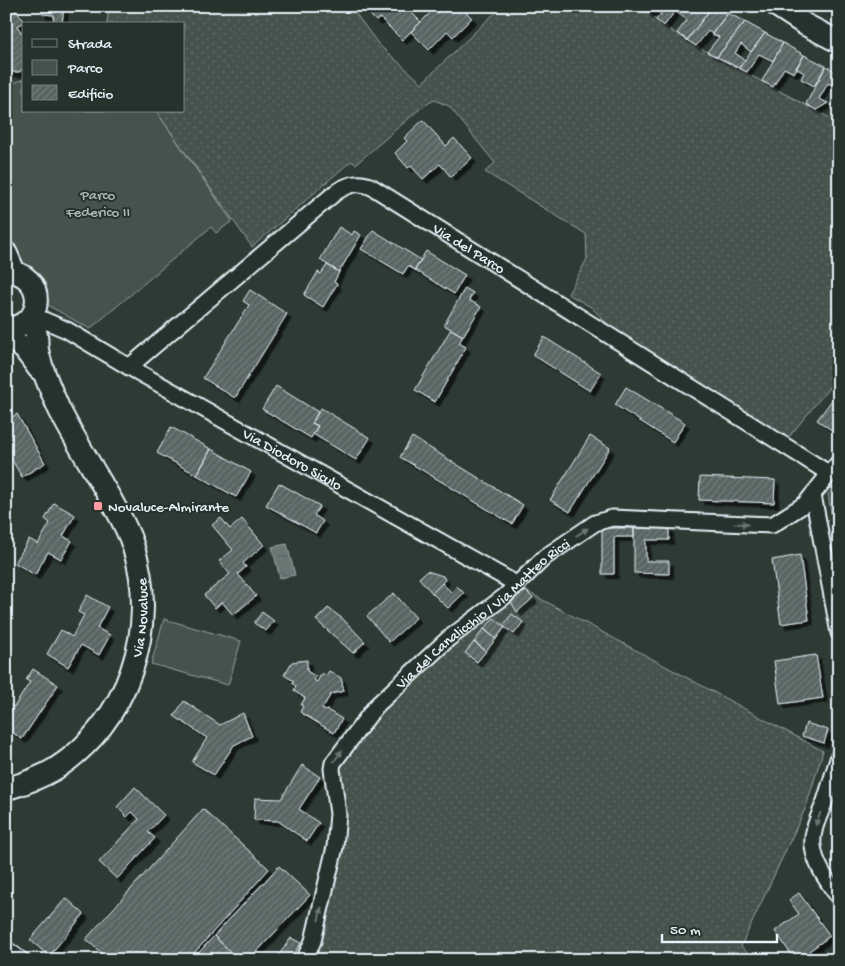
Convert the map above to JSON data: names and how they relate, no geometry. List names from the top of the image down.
{
  "streets": {
    "main road": ["Via Novaluce"],
    "street": ["Via del Parco", "Via Diodoro Siculo", "Via del Canalicchio / Via Matteo Ricci"]
  },
  "crossings": [
    ["Via del Parco", "Via Diodoro Siculo"],
    ["Via del Parco", "Via del Canalicchio / Via Matteo Ricci"],
    ["Via Diodoro Siculo", "Via del Canalicchio / Via Matteo Ricci"]
  ],
  "one_way": ["Via del Canalicchio / Via Matteo Ricci"],
  "parks": ["Parco Federico II"],
  "places": {
    "transit": ["Novaluce-Almirante"]
  },
  "legend": ["Strada", "Parco", "Edificio"],
  "scale_bar": "50 m"
}
